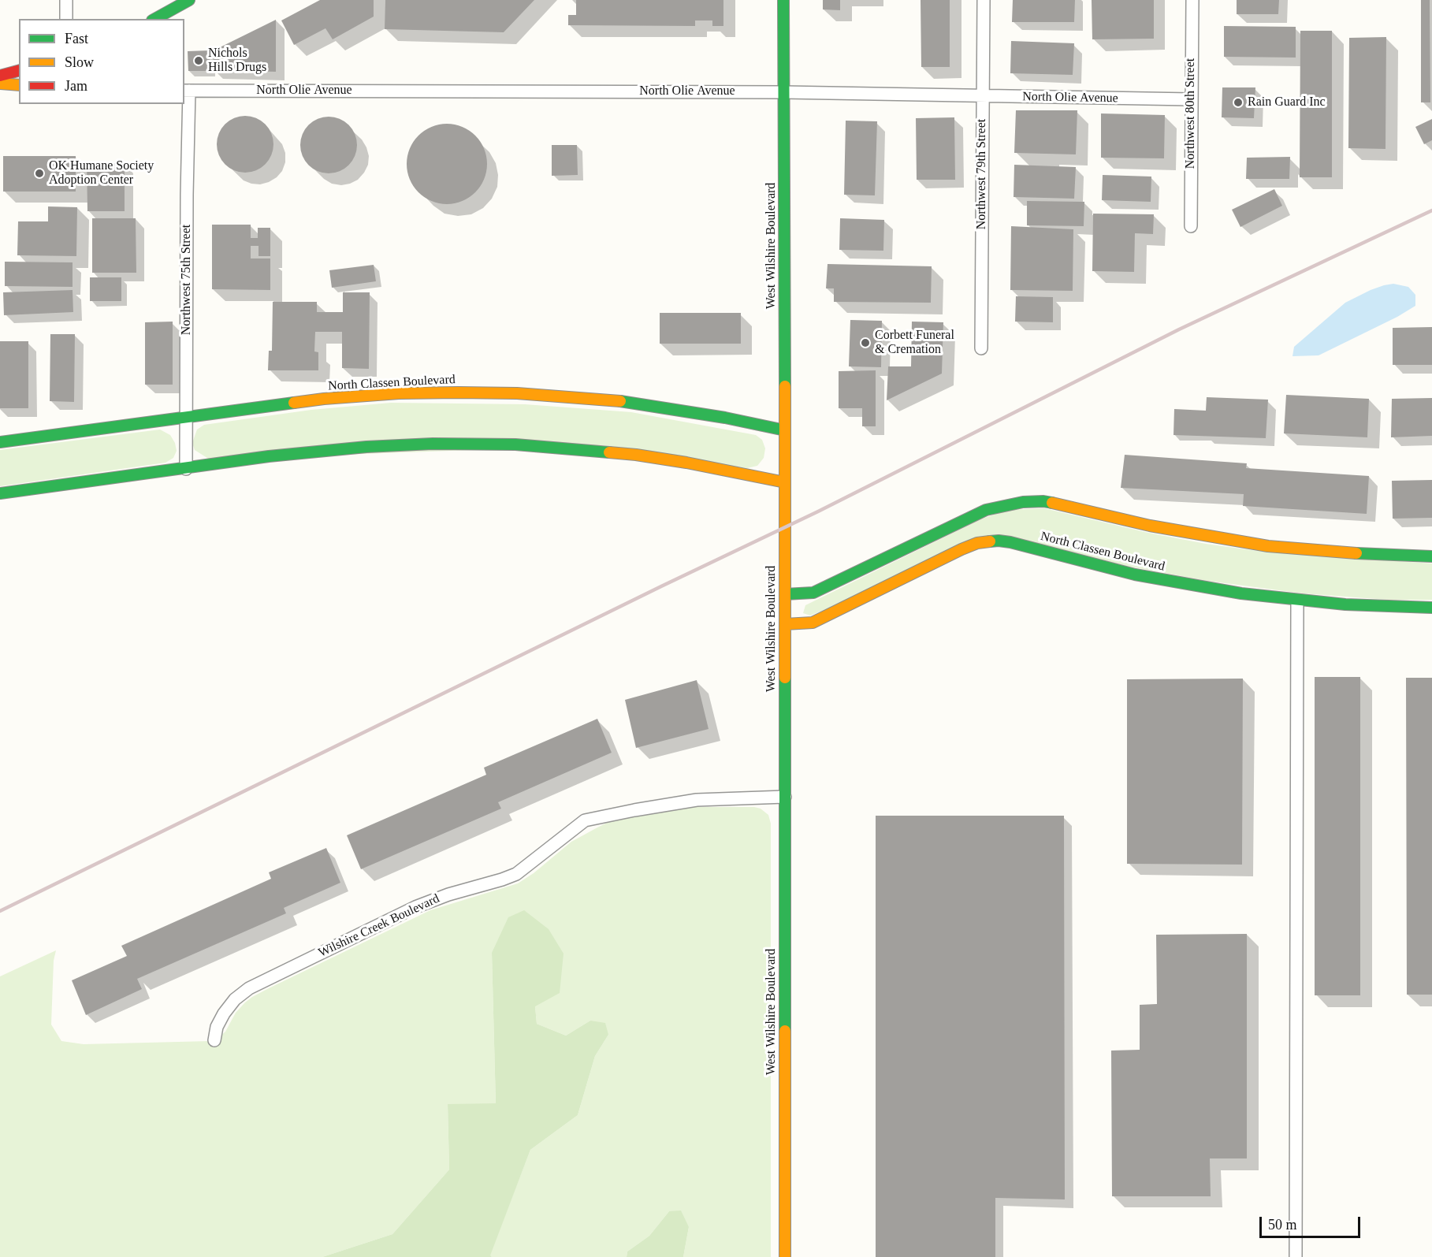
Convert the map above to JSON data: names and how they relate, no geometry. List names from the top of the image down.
{
  "streets": {
    "street": [
      "North Olie Avenue",
      "Northwest 80th Street",
      "Northwest 79th Street",
      "West Wilshire Boulevard",
      "Northwest 75th Street",
      "North Classen Boulevard",
      "Wilshire Creek Boulevard"
    ]
  },
  "crossings": [
    ["North Olie Avenue", "Northwest 80th Street"],
    ["North Olie Avenue", "Northwest 79th Street"],
    ["North Olie Avenue", "West Wilshire Boulevard"],
    ["North Olie Avenue", "Northwest 75th Street"],
    ["West Wilshire Boulevard", "North Classen Boulevard"],
    ["West Wilshire Boulevard", "Wilshire Creek Boulevard"],
    ["Northwest 75th Street", "North Classen Boulevard"]
  ],
  "places": [
    "Nichols Hills Drugs",
    "Rain Guard Inc",
    "OK Humane Society Adoption Center",
    "Corbett Funeral & Cremation"
  ],
  "legend": ["Fast", "Slow", "Jam"],
  "scale_bar": "50 m"
}
